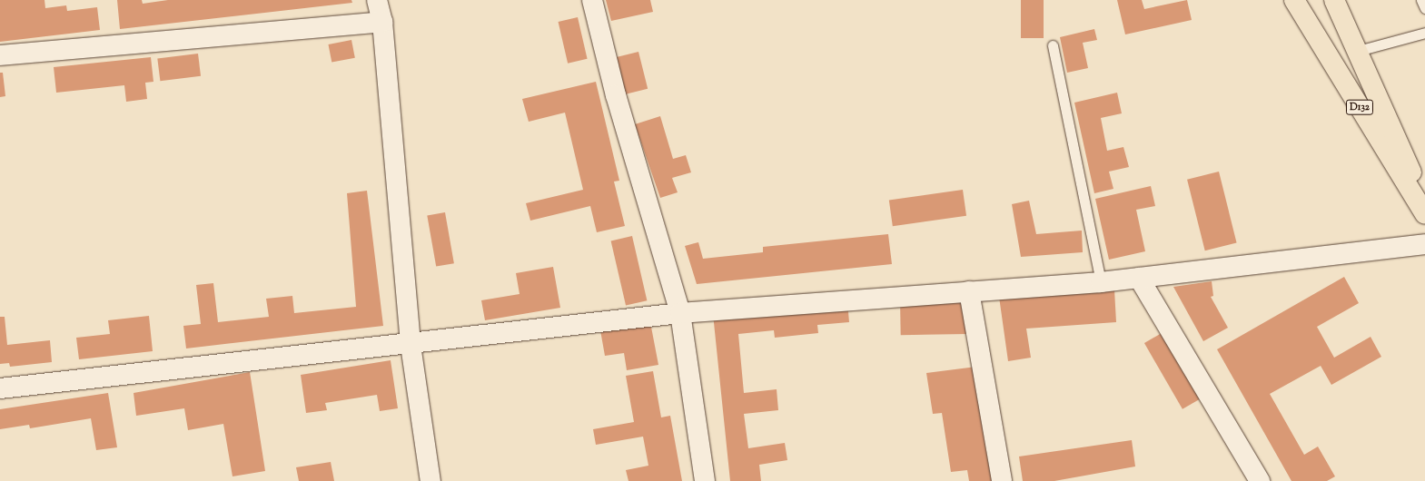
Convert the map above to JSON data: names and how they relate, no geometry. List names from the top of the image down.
{
  "streets": {
    "highway": ["D132"]
  }
}
